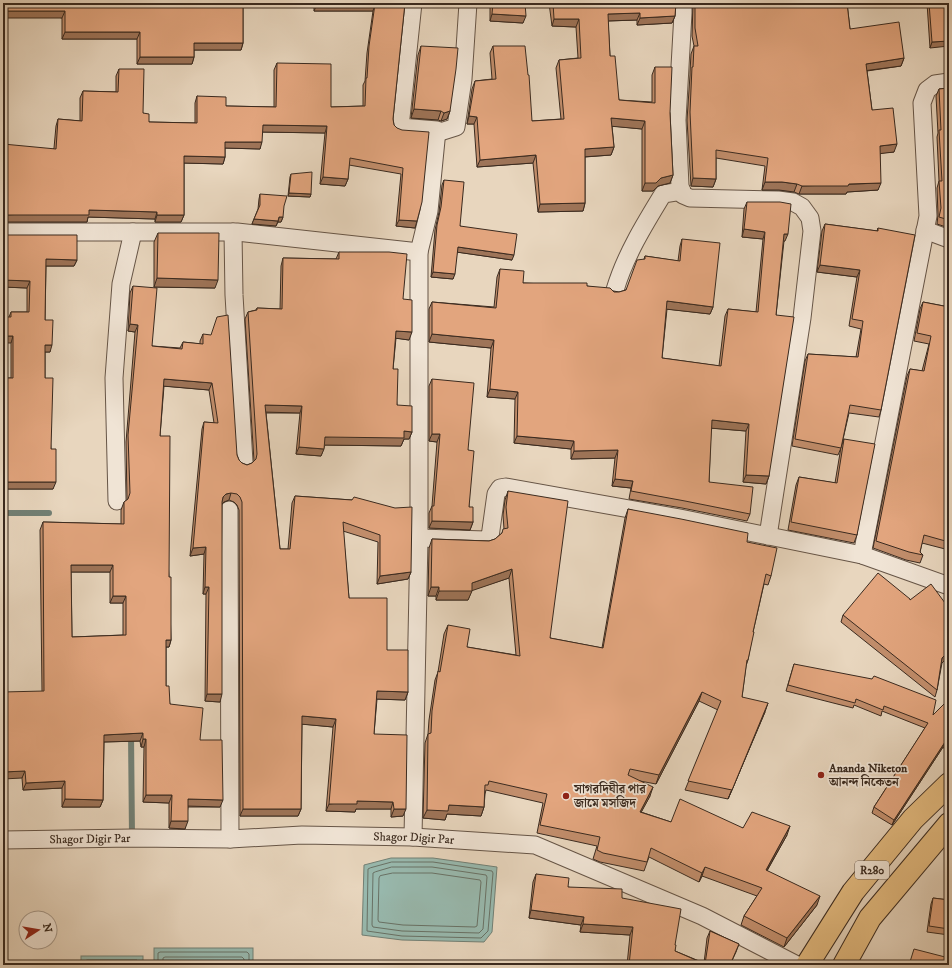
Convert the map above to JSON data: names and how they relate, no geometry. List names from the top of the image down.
{
  "streets": {
    "main road": ["R280"],
    "street": ["Shagor Digir Par"]
  },
  "places": ["Ananda Niketon আনন্দ নিকেতন", "সাগরদিঘীর পার জামে মসজিদ"],
  "north": "right"
}
